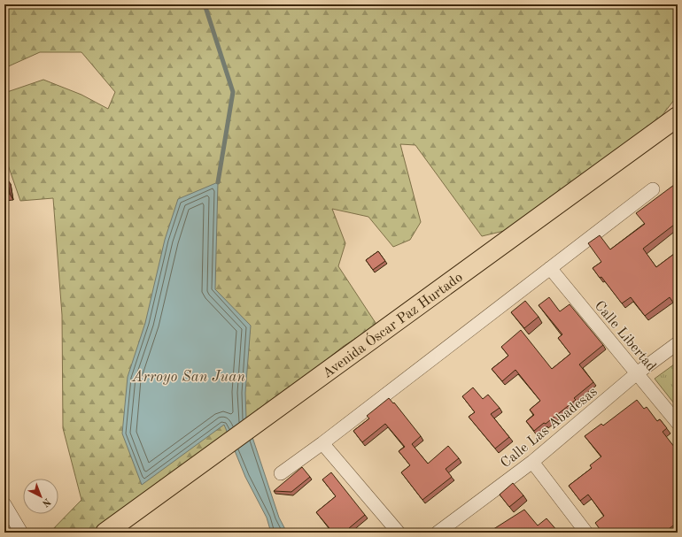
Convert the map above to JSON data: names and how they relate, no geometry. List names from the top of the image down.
{
  "streets": {
    "main road": ["Avenida Óscar Paz Hurtado"],
    "street": ["Calle Libertad", "Calle Las Abadesas"]
  },
  "crossings": [
    ["Calle Libertad", "Calle Las Abadesas"]
  ],
  "water": ["Arroyo San Juan"],
  "north": "bottom right"
}
